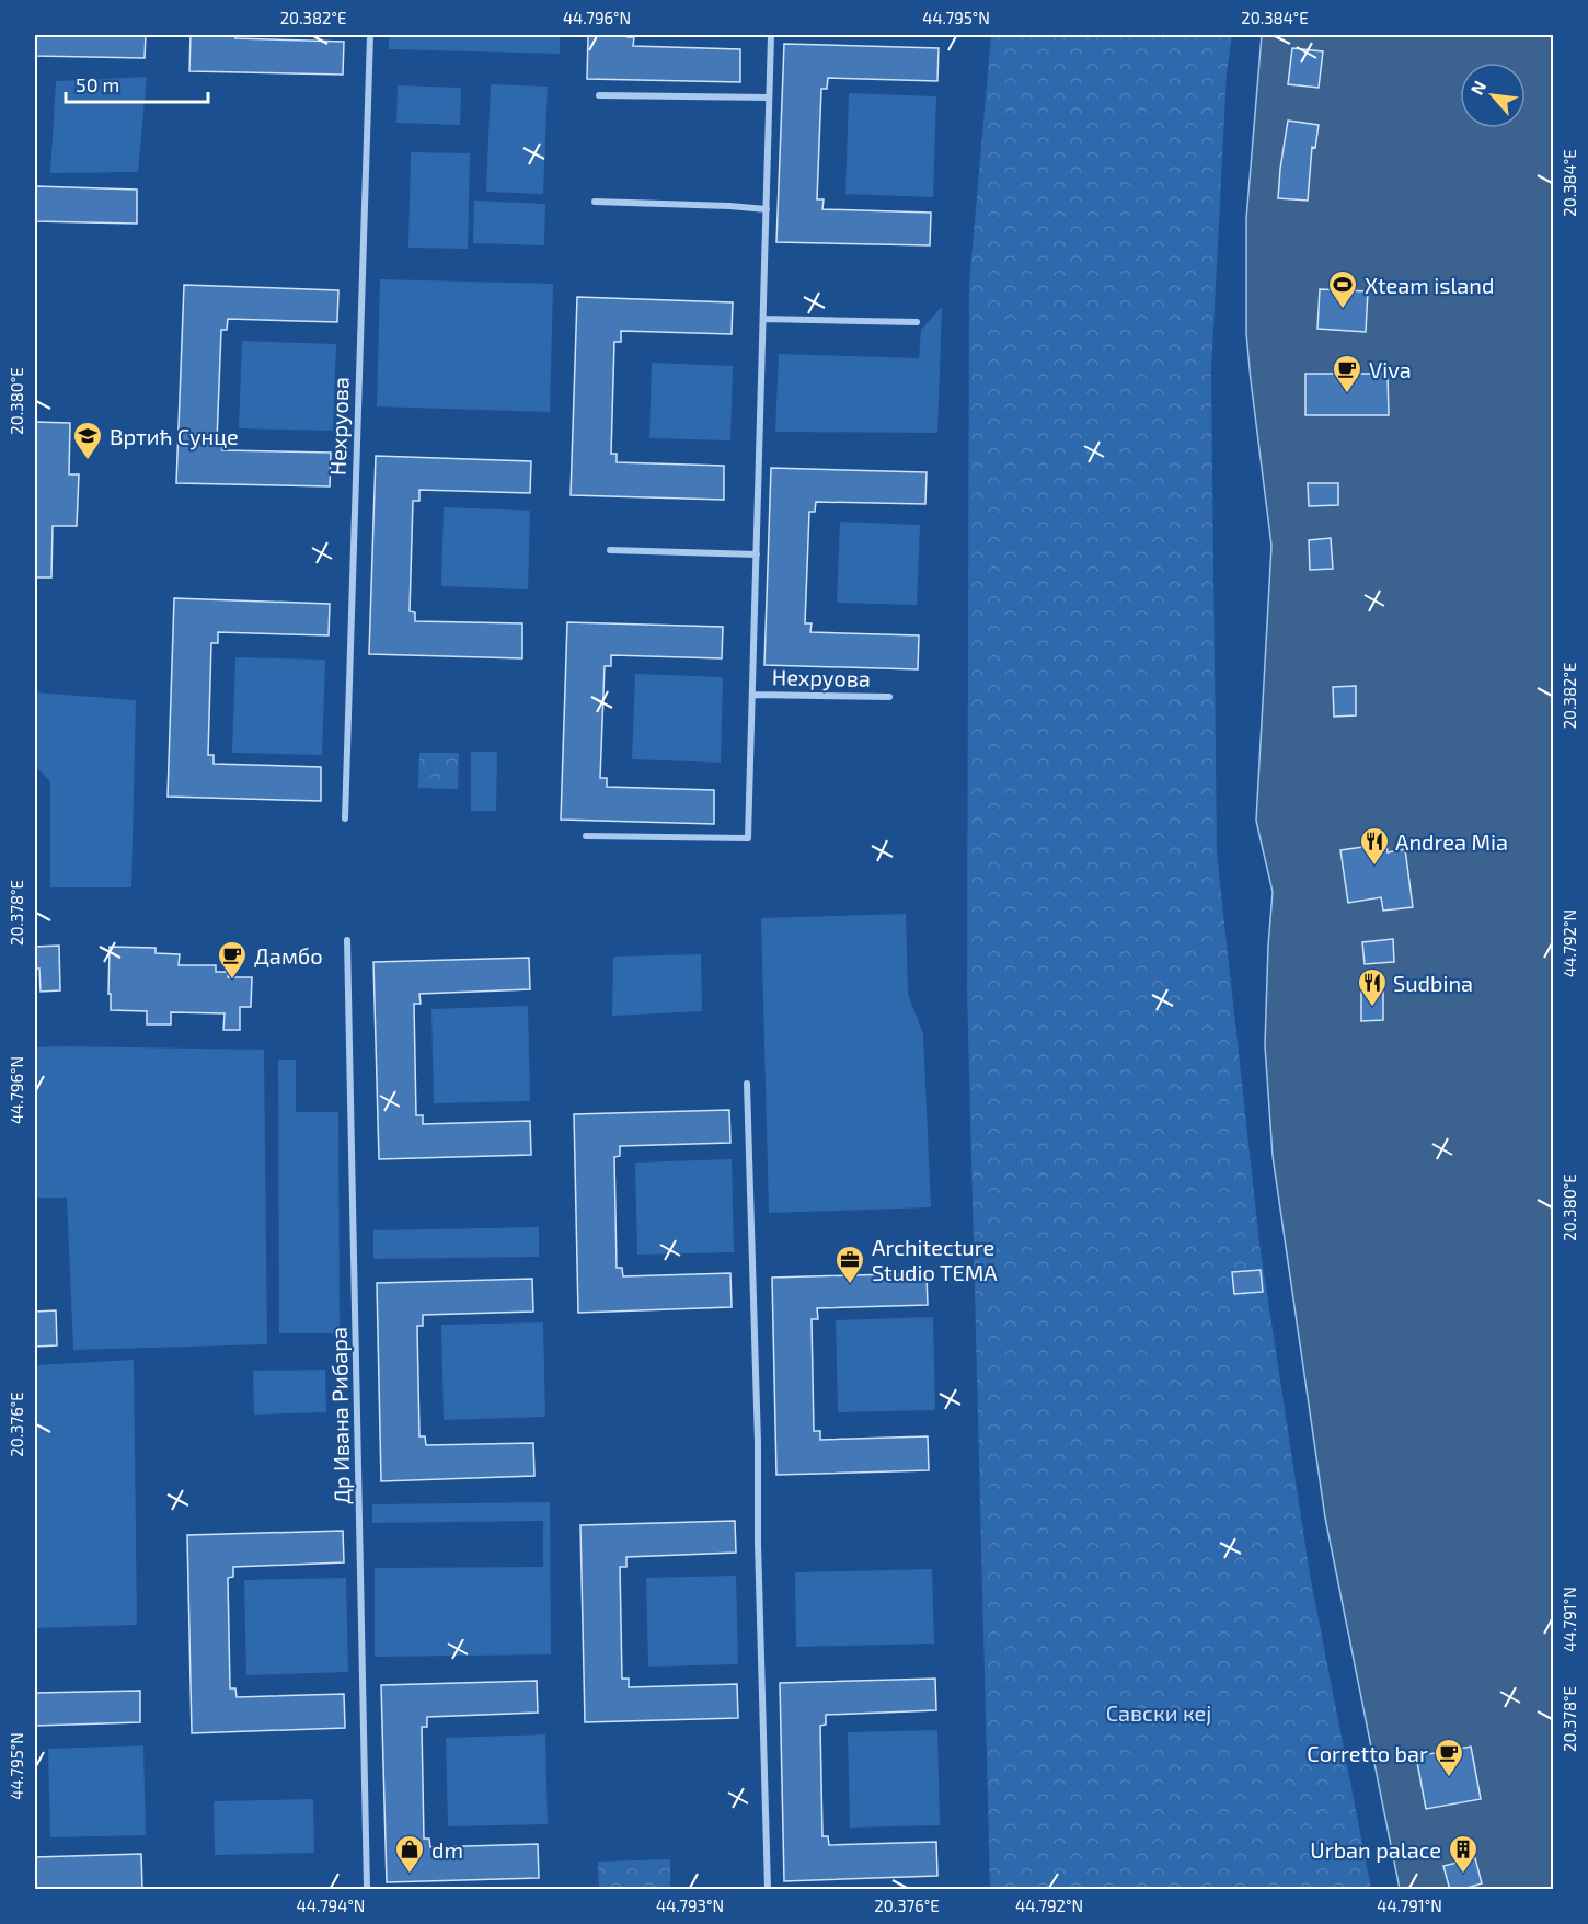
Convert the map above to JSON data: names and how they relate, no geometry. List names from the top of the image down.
{
  "streets": {
    "street": ["Нехруова", "Др Ивана Рибара"]
  },
  "parks": ["Савски кеј"],
  "places": {
    "sports": ["Xteam island"],
    "cafe": ["Viva", "Дамбо", "Corretto bar"],
    "school or university": ["Вртић Сунце"],
    "restaurant": ["Andrea Mia", "Sudbina"],
    "office": ["Architecture Studio TEMA"],
    "shop": ["dm"],
    "building": ["Urban palace"]
  },
  "scale_bar": "50 m",
  "north": "top left",
  "coordinates": [
    "20.382°E",
    "44.796°N",
    "44.795°N",
    "20.384°E",
    "20.380°E",
    "20.378°E",
    "44.792°N",
    "20.376°E",
    "44.791°N",
    "44.794°N",
    "44.793°N"
  ]
}
